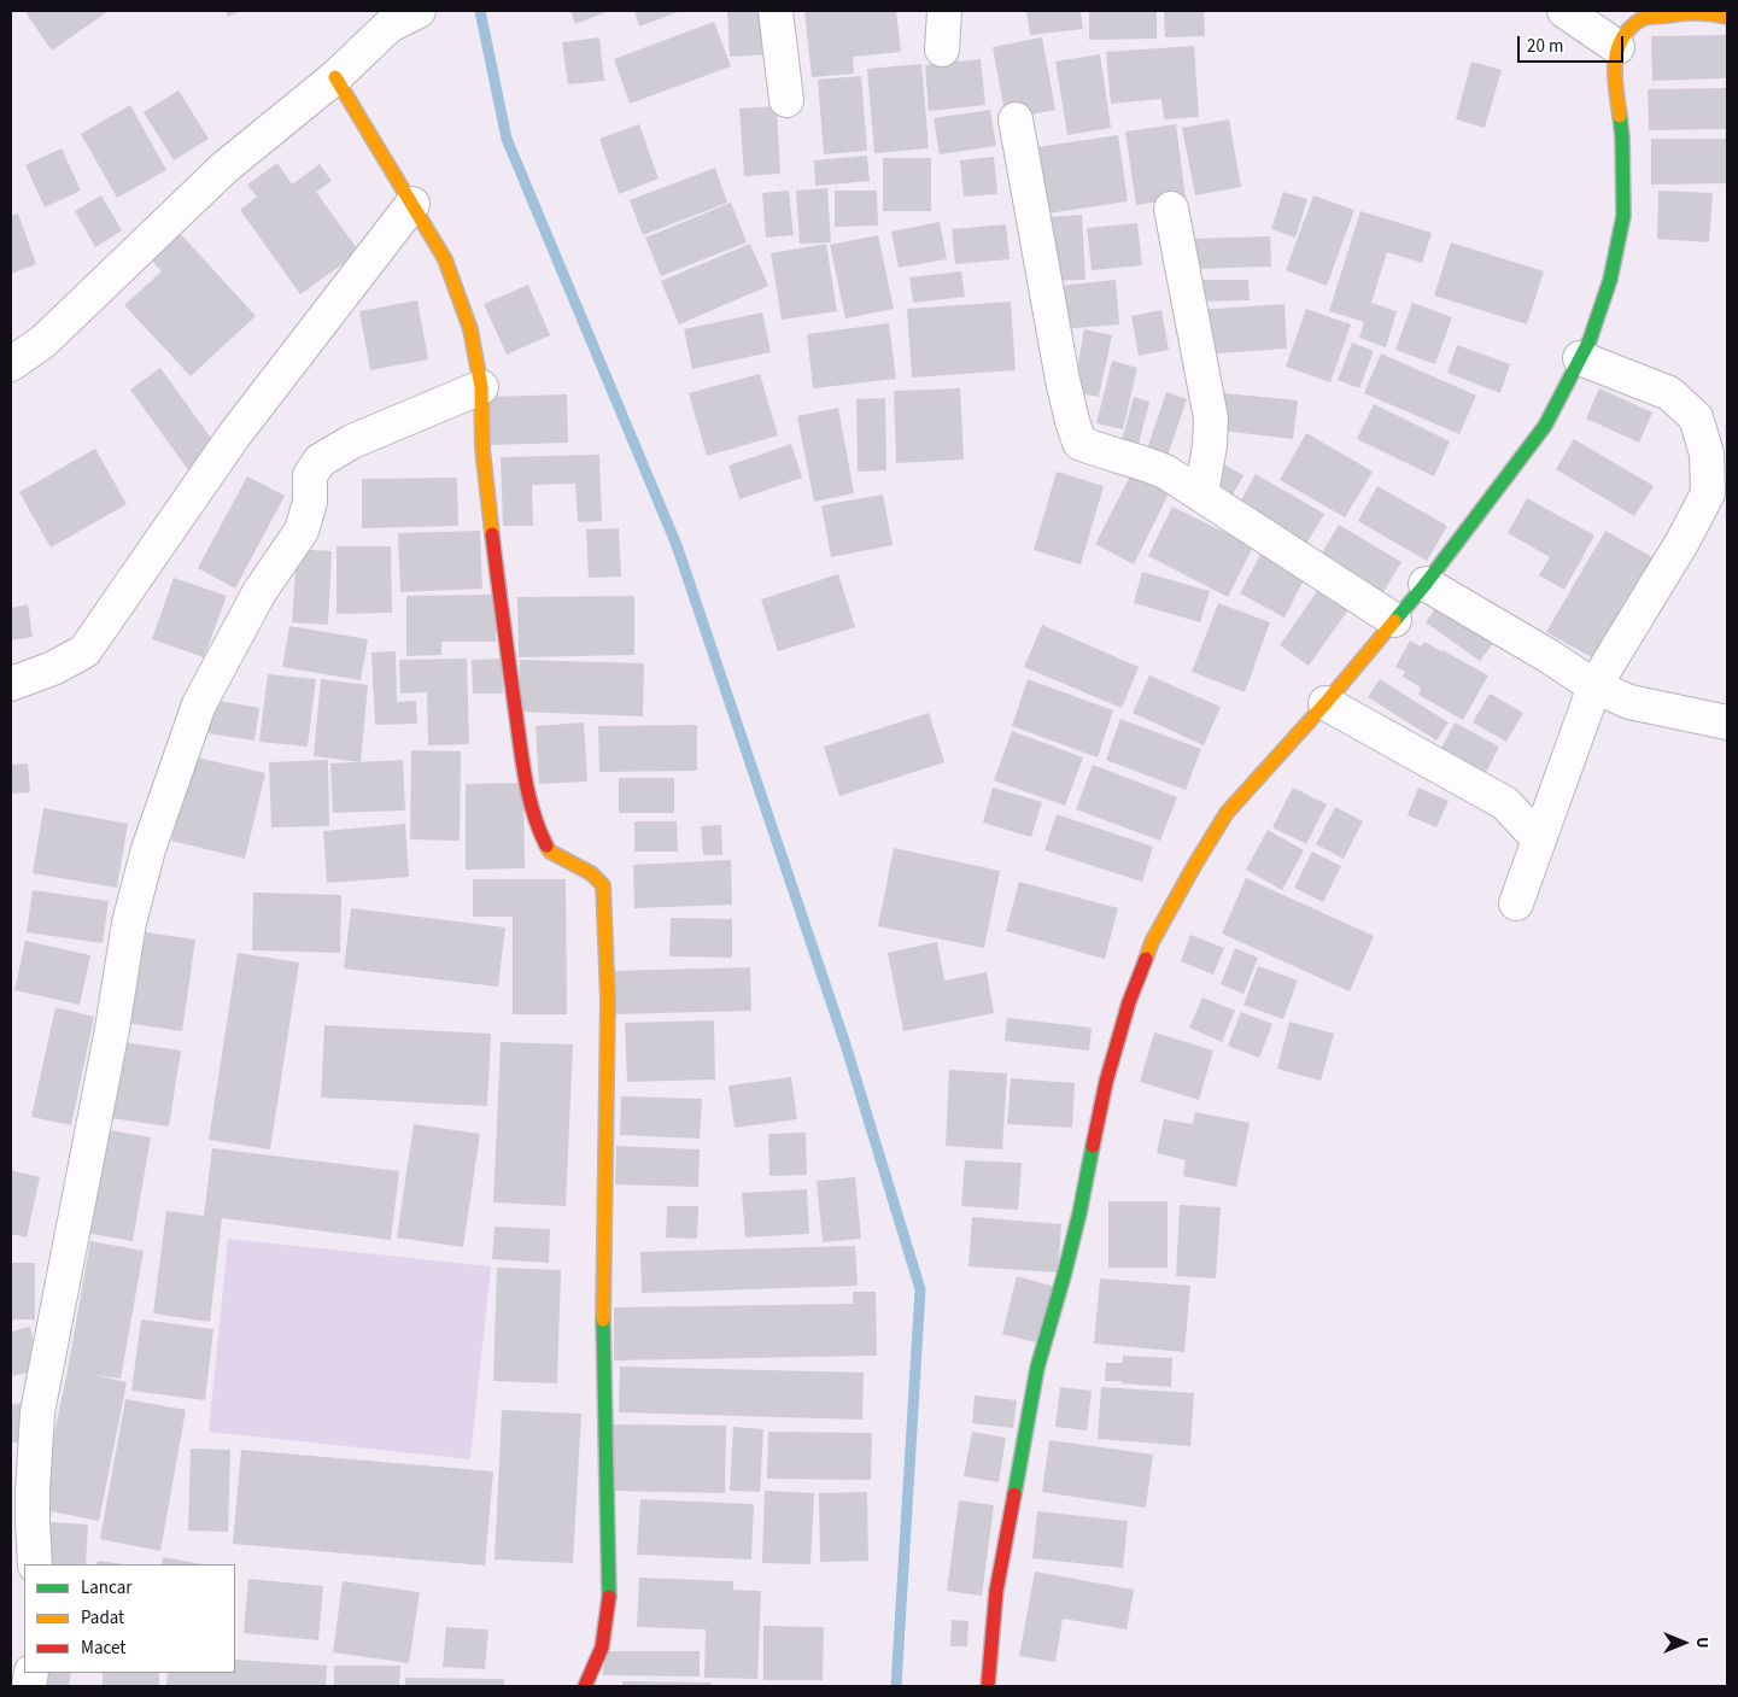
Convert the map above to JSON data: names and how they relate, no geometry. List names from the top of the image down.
{
  "legend": ["Lancar", "Padat", "Macet"],
  "scale_bar": "20 m",
  "north": "right"
}
